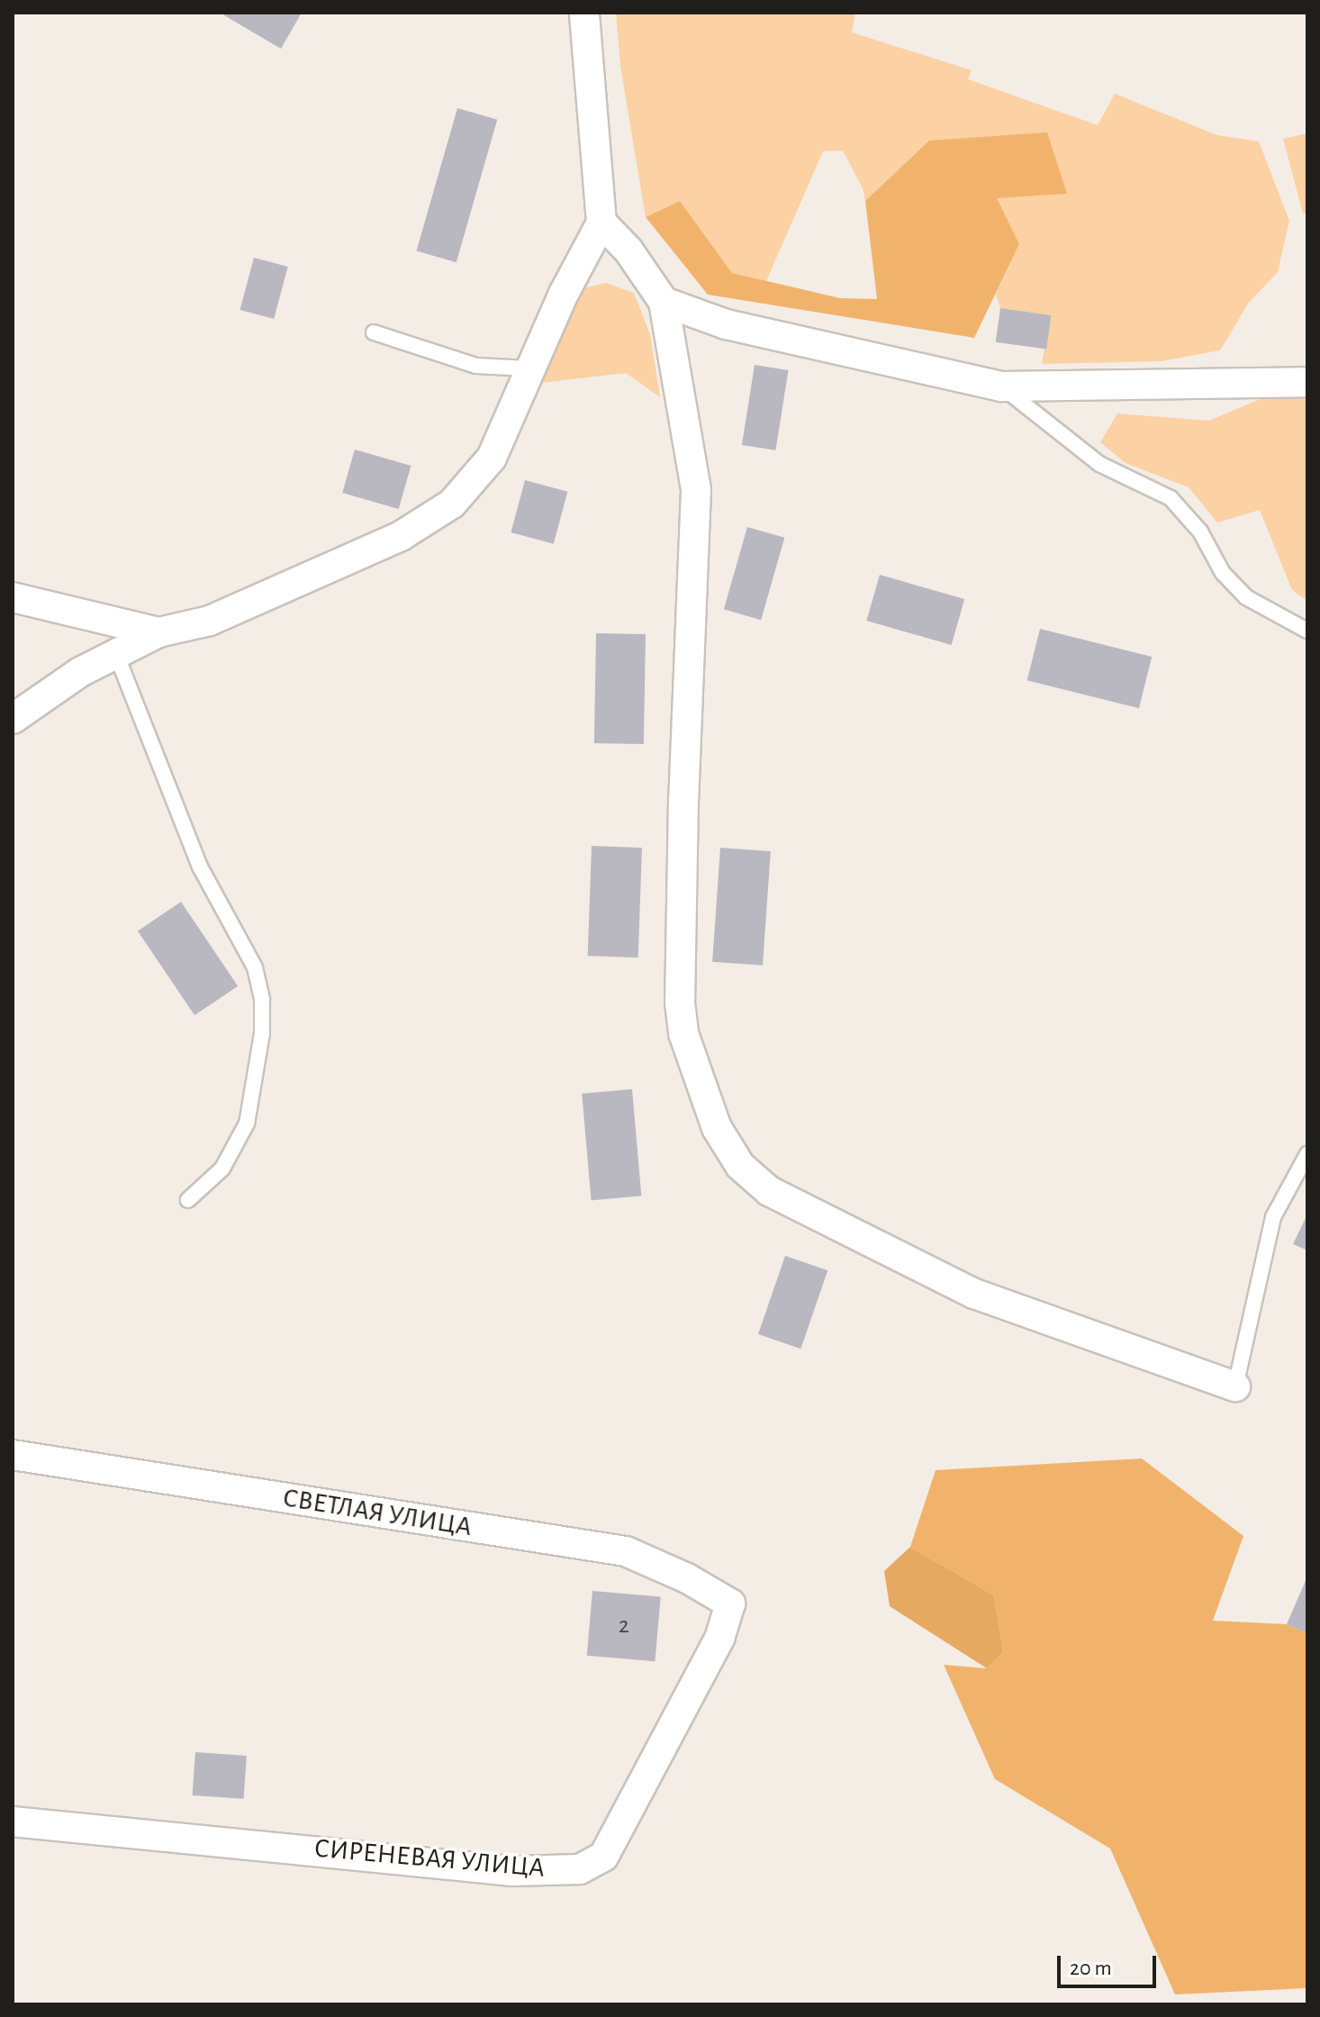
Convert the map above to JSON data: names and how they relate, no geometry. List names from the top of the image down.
{
  "streets": {
    "street": ["СВЕТЛАЯ УЛИЦА", "СИРЕНЕВАЯ УЛИЦА"]
  },
  "crossings": [
    ["СВЕТЛАЯ УЛИЦА", "СИРЕНЕВАЯ УЛИЦА"]
  ],
  "house_numbers": ["2"],
  "scale_bar": "20 m"
}
